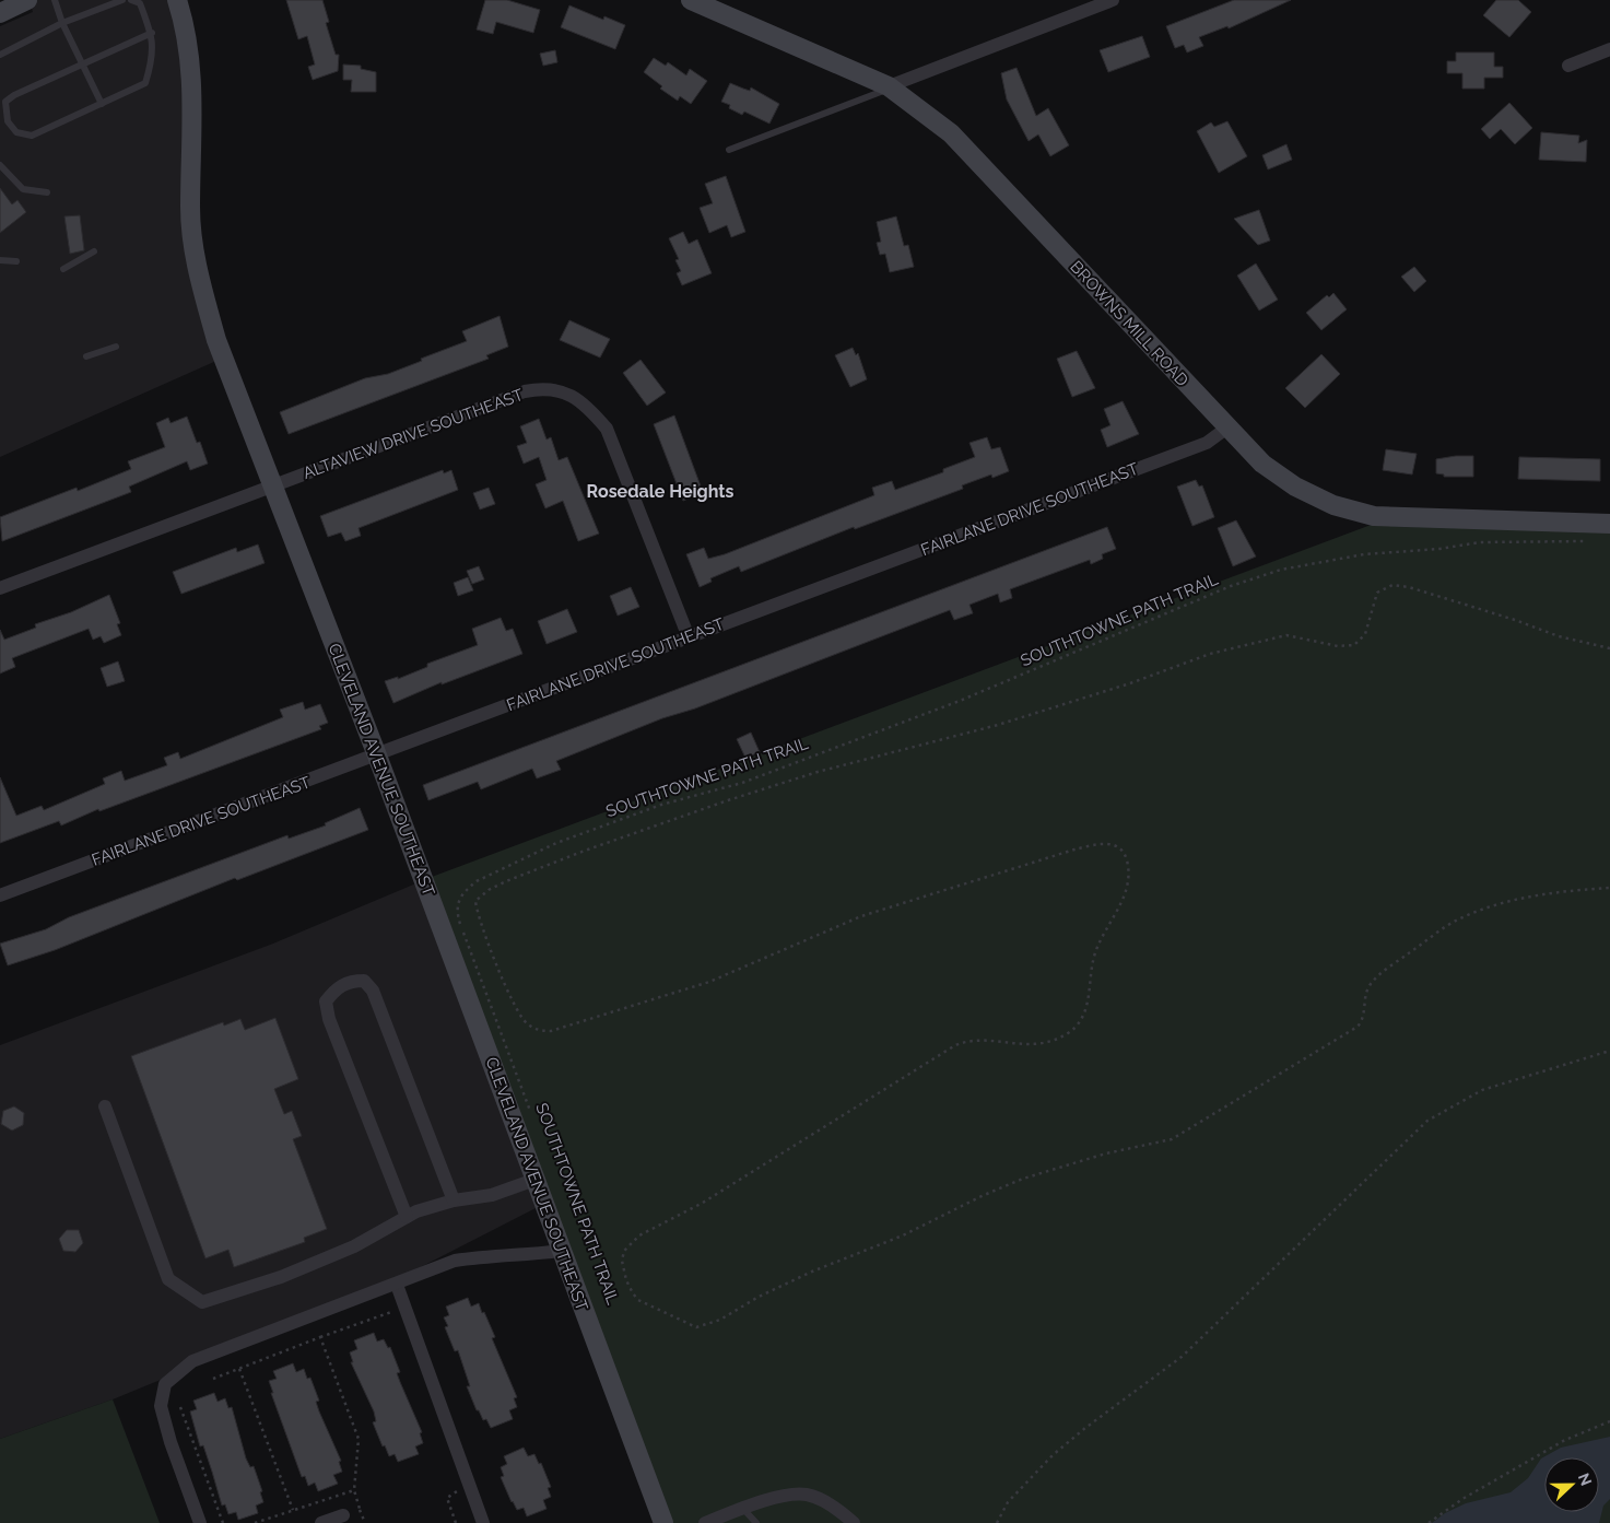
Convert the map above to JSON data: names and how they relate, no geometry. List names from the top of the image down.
{
  "streets": {
    "main road": ["BROWNS MILL ROAD", "CLEVELAND AVENUE SOUTHEAST"],
    "street": ["ALTAVIEW DRIVE SOUTHEAST", "FAIRLANE DRIVE SOUTHEAST"],
    "path": ["SOUTHTOWNE PATH TRAIL"]
  },
  "crossings": [
    ["BROWNS MILL ROAD", "FAIRLANE DRIVE SOUTHEAST"],
    ["ALTAVIEW DRIVE SOUTHEAST", "FAIRLANE DRIVE SOUTHEAST"],
    ["ALTAVIEW DRIVE SOUTHEAST", "CLEVELAND AVENUE SOUTHEAST"],
    ["FAIRLANE DRIVE SOUTHEAST", "CLEVELAND AVENUE SOUTHEAST"]
  ],
  "districts": ["Rosedale Heights"],
  "north": "right"
}
